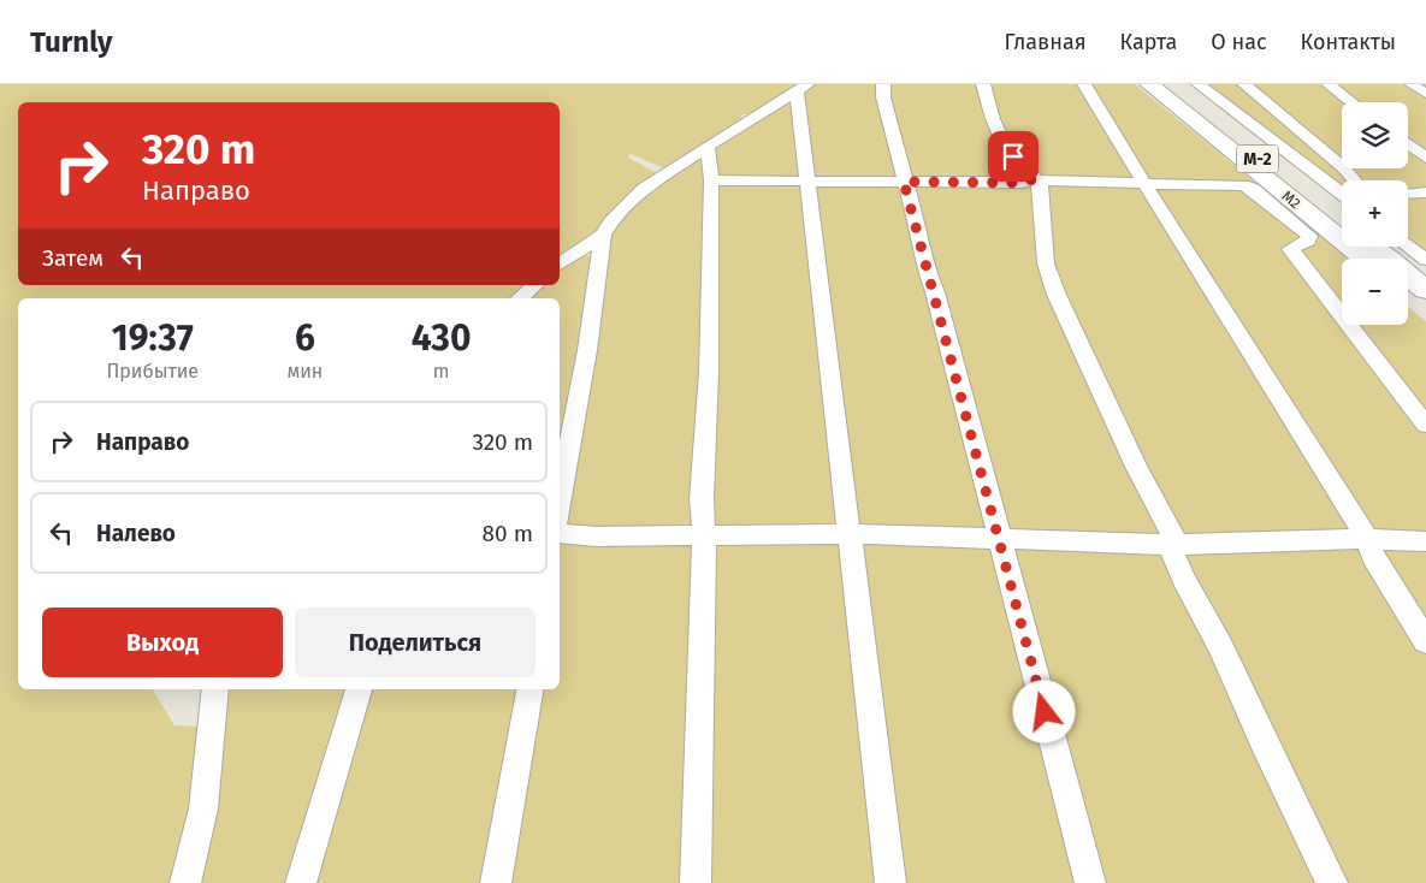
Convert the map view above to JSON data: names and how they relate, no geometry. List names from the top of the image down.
{
  "streets": {
    "highway": ["М-2", "М2"]
  },
  "page": {
    "header": "Turnly",
    "nav": [
      "Главная",
      "Карта",
      "О нас",
      "Контакты"
    ],
    "map_buttons": ["+", "−"],
    "turn": ["320 m", "Направо"],
    "then": "Затем",
    "eta": [
      "19:37",
      "Прибытие",
      "6",
      "мин",
      "430",
      "m"
    ],
    "list": [
      {
        "name": "Направо",
        "value": "320 m"
      },
      {
        "name": "Налево",
        "value": "80 m"
      }
    ],
    "buttons": ["Выход", "Поделиться"]
  }
}
